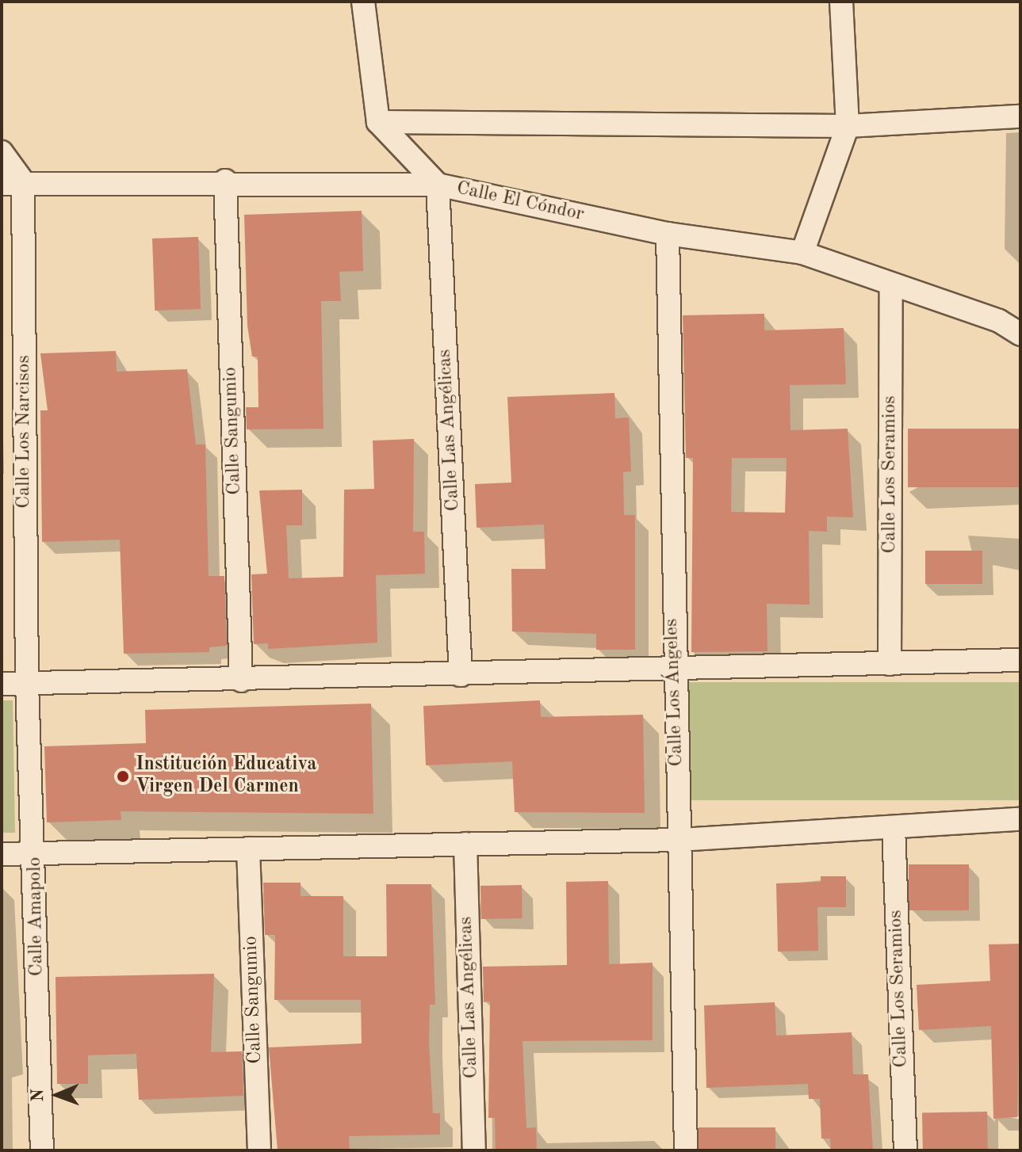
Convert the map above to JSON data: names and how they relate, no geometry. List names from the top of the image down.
{
  "streets": {
    "street": [
      "Calle El Cóndor",
      "Calle Las Angélicas",
      "Calle Sangumio",
      "Calle Los Narcisos",
      "Calle Los Seramios",
      "Calle Los Ángeles",
      "Calle Amapolo"
    ]
  },
  "crossings": [
    ["Calle El Cóndor", "Calle Las Angélicas"],
    ["Calle El Cóndor", "Calle Sangumio"],
    ["Calle El Cóndor", "Calle Los Narcisos"],
    ["Calle El Cóndor", "Calle Los Seramios"],
    ["Calle El Cóndor", "Calle Los Ángeles"],
    ["Calle Los Narcisos", "Calle Amapolo"]
  ],
  "places": ["Institución Educativa Virgen Del Carmen"],
  "north": "left"
}
